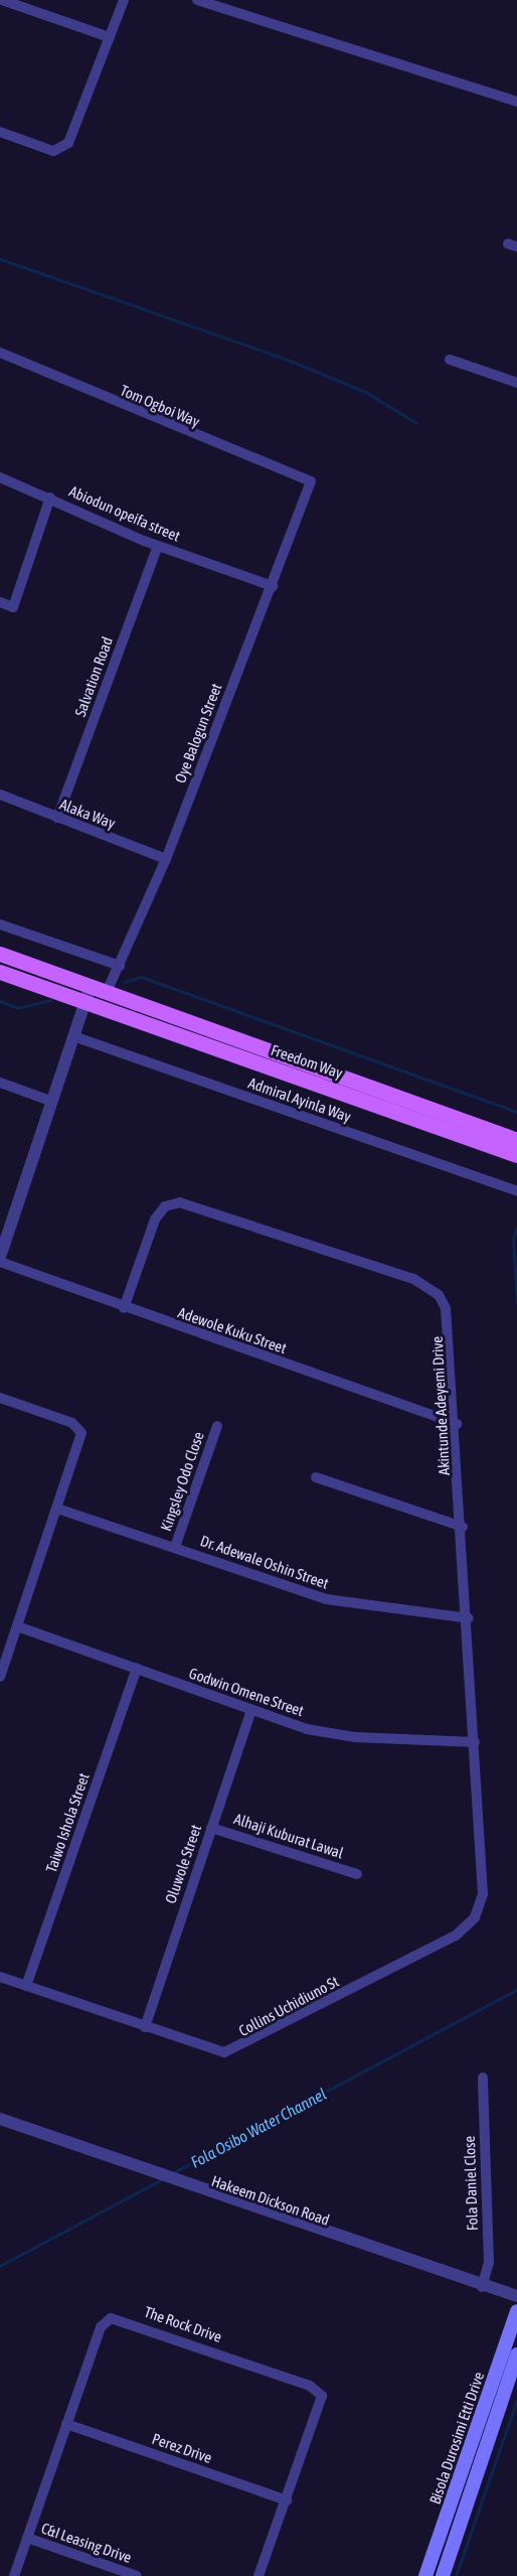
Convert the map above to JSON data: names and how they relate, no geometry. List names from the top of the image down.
{
  "streets": {
    "main road": ["Freedom Way", "Bisola Durosimi Etti Drive"],
    "street": [
      "Tom Ogboi Way",
      "Abiodun opeifa street",
      "Salvation Road",
      "Oye Balogun Street",
      "Alaka Way",
      "Admiral Ayinla Way",
      "Adewole Kuku Street",
      "Akintunde Adeyemi Drive",
      "Kingsley Odo Close",
      "Dr. Adewale Oshin Street",
      "Godwin Omene Street",
      "Taiwo Ishola Street",
      "Alhaji Kuburat Lawal",
      "Oluwole Street",
      "Collins Uchidiuno St",
      "Fola Daniel Close",
      "Hakeem Dickson Road",
      "The Rock Drive",
      "Perez Drive",
      "C&I Leasing Drive"
    ]
  },
  "crossings": [
    ["Tom Ogboi Way", "Oye Balogun Street"],
    ["Abiodun opeifa street", "Salvation Road"],
    ["Abiodun opeifa street", "Oye Balogun Street"],
    ["Salvation Road", "Alaka Way"],
    ["Oye Balogun Street", "Alaka Way"],
    ["Oye Balogun Street", "Freedom Way"],
    ["Adewole Kuku Street", "Akintunde Adeyemi Drive"],
    ["Akintunde Adeyemi Drive", "Dr. Adewale Oshin Street"],
    ["Akintunde Adeyemi Drive", "Godwin Omene Street"],
    ["Akintunde Adeyemi Drive", "Collins Uchidiuno St"],
    ["Kingsley Odo Close", "Dr. Adewale Oshin Street"],
    ["Godwin Omene Street", "Taiwo Ishola Street"],
    ["Godwin Omene Street", "Oluwole Street"],
    ["Taiwo Ishola Street", "Collins Uchidiuno St"],
    ["Alhaji Kuburat Lawal", "Oluwole Street"],
    ["Oluwole Street", "Collins Uchidiuno St"],
    ["Fola Daniel Close", "Hakeem Dickson Road"],
    ["Hakeem Dickson Road", "Bisola Durosimi Etti Drive"],
    ["The Rock Drive", "Perez Drive"],
    ["The Rock Drive", "C&I Leasing Drive"]
  ],
  "water": ["Fola Osibo Water Channel"]
}
